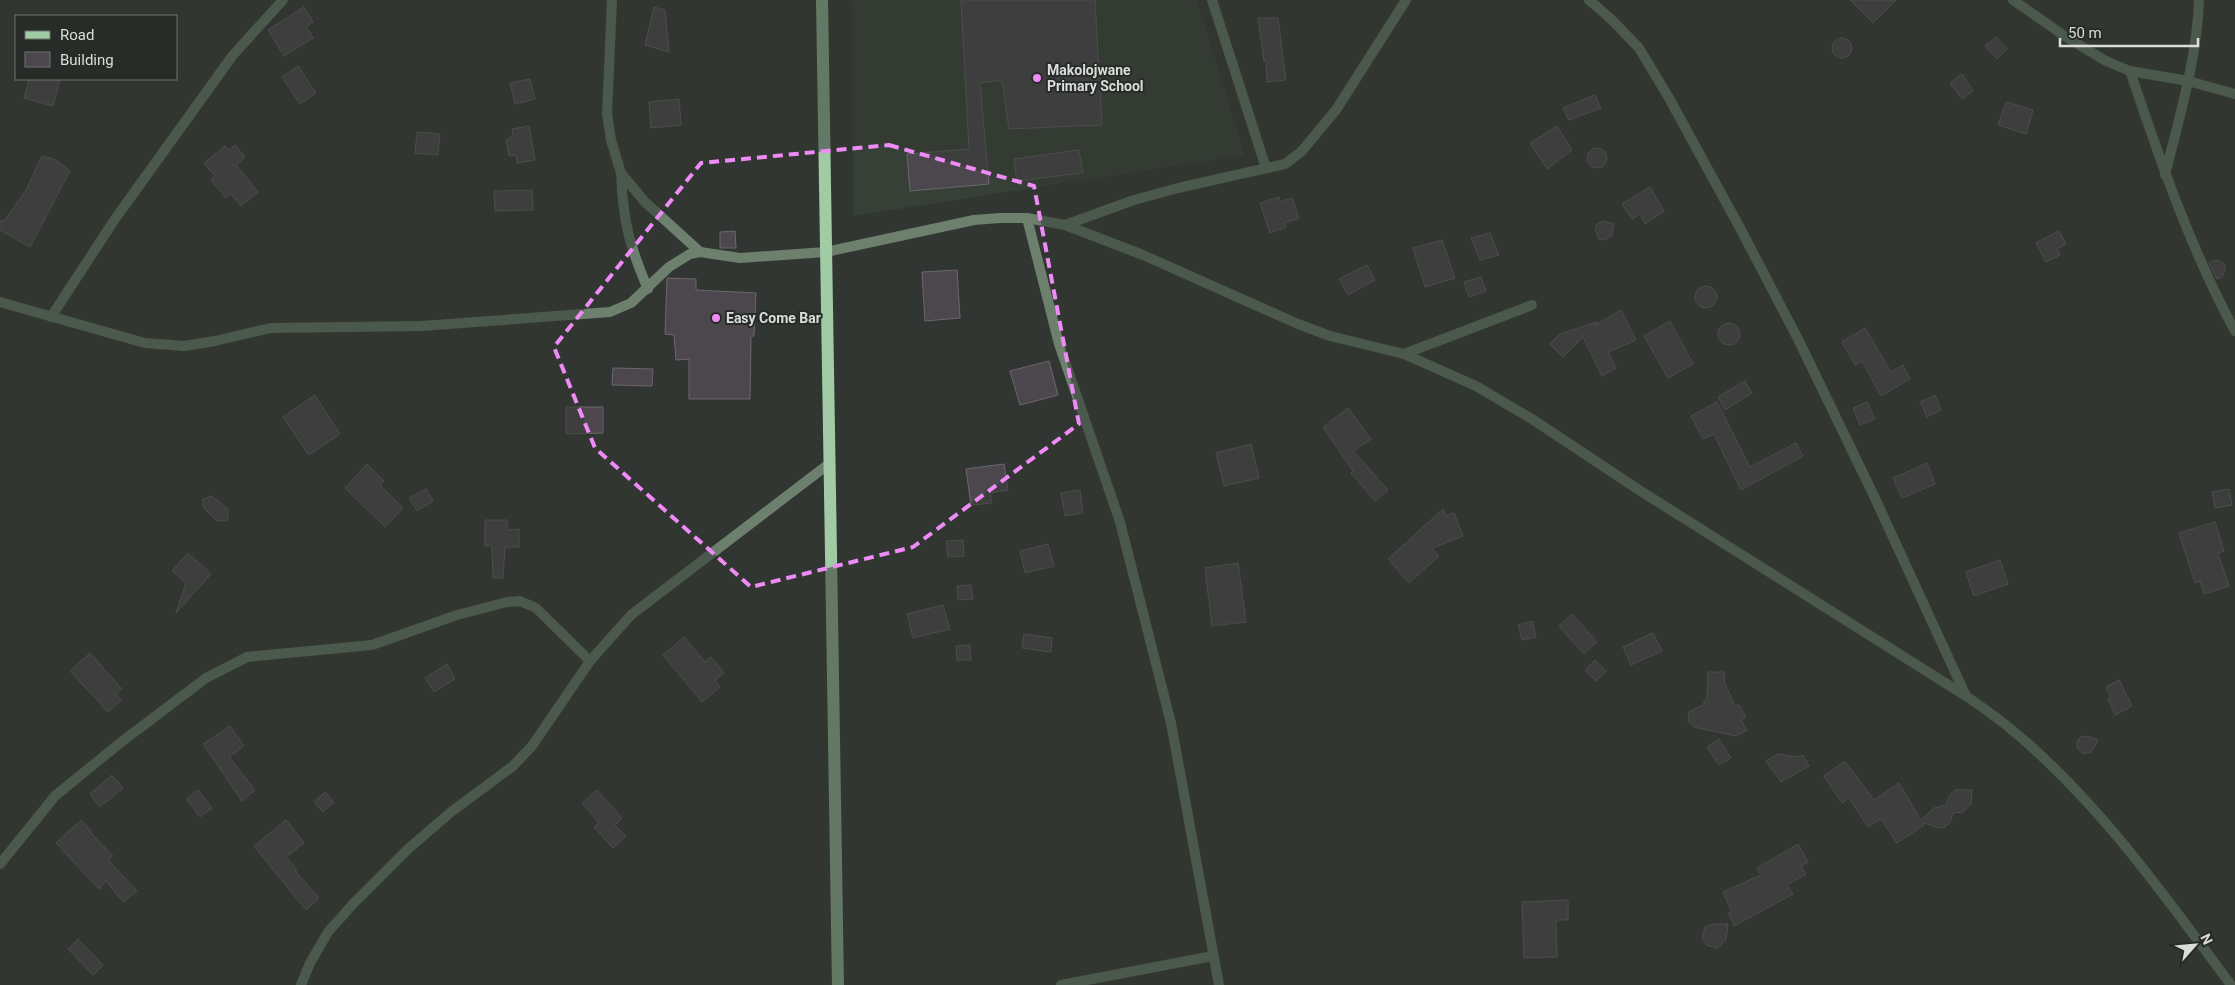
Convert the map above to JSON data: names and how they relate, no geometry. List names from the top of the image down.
{
  "places": ["Makolojwane Primary School", "Easy Come Bar"],
  "legend": ["Road", "Building"],
  "scale_bar": "50 m",
  "north": "top right"
}
